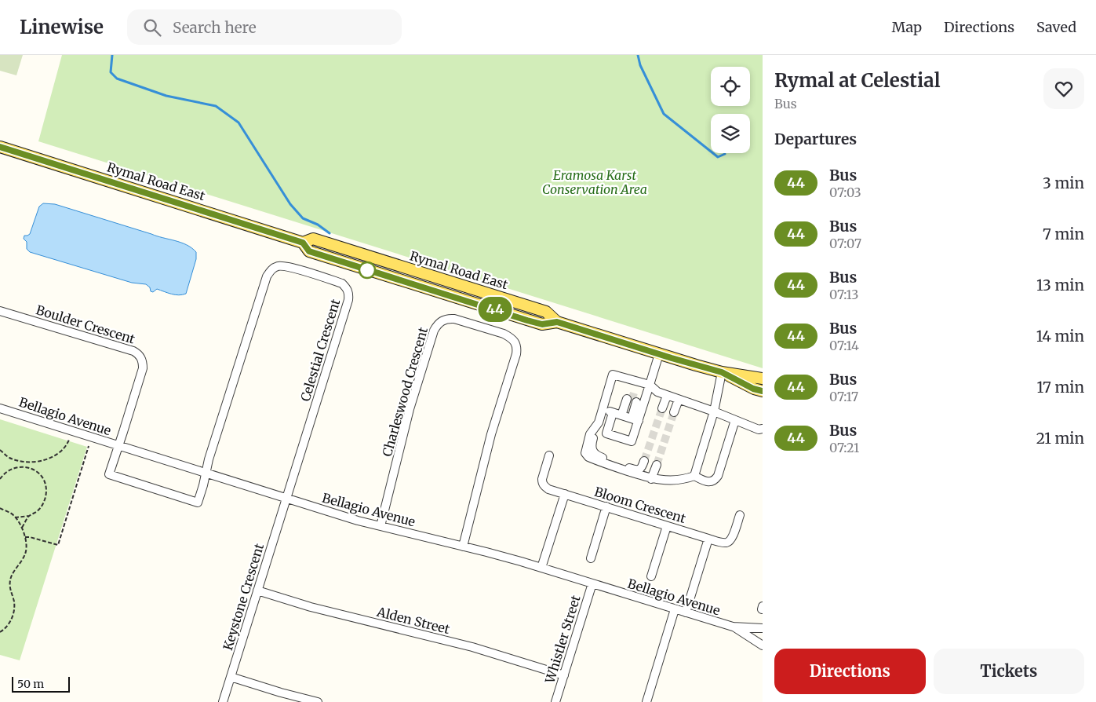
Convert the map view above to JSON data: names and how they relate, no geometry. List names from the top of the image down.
{
  "streets": {
    "main road": ["Rymal Road East"],
    "street": [
      "Boulder Crescent",
      "Celestial Crescent",
      "Charleswood Crescent",
      "Bellagio Avenue",
      "Bloom Crescent",
      "Keystone Crescent",
      "Alden Street",
      "Whistler Street"
    ]
  },
  "crossings": [
    ["Boulder Crescent", "Bellagio Avenue"],
    ["Celestial Crescent", "Bellagio Avenue"],
    ["Celestial Crescent", "Keystone Crescent"],
    ["Charleswood Crescent", "Bellagio Avenue"],
    ["Bellagio Avenue", "Keystone Crescent"],
    ["Bellagio Avenue", "Whistler Street"],
    ["Keystone Crescent", "Alden Street"],
    ["Alden Street", "Whistler Street"]
  ],
  "parks": ["Eramosa Karst Conservation Area"],
  "lines": ["bus line 44"],
  "scale_bar": "50 m",
  "page": {
    "header": "Linewise",
    "search": "Search here",
    "nav": ["Map", "Directions", "Saved"],
    "on_map": "44",
    "heading": [
      ["Rymal at Celestial", "Bus"],
      "Departures"
    ],
    "list": [
      {
        "mark": "44",
        "name": "Bus",
        "note": "07:03",
        "value": "3 min"
      },
      {
        "mark": "44",
        "name": "Bus",
        "note": "07:07",
        "value": "7 min"
      },
      {
        "mark": "44",
        "name": "Bus",
        "note": "07:13",
        "value": "13 min"
      },
      {
        "mark": "44",
        "name": "Bus",
        "note": "07:14",
        "value": "14 min"
      },
      {
        "mark": "44",
        "name": "Bus",
        "note": "07:17",
        "value": "17 min"
      },
      {
        "mark": "44",
        "name": "Bus",
        "note": "07:21",
        "value": "21 min"
      }
    ],
    "buttons": ["Directions", "Tickets"],
    "scale": "50 m"
  }
}
